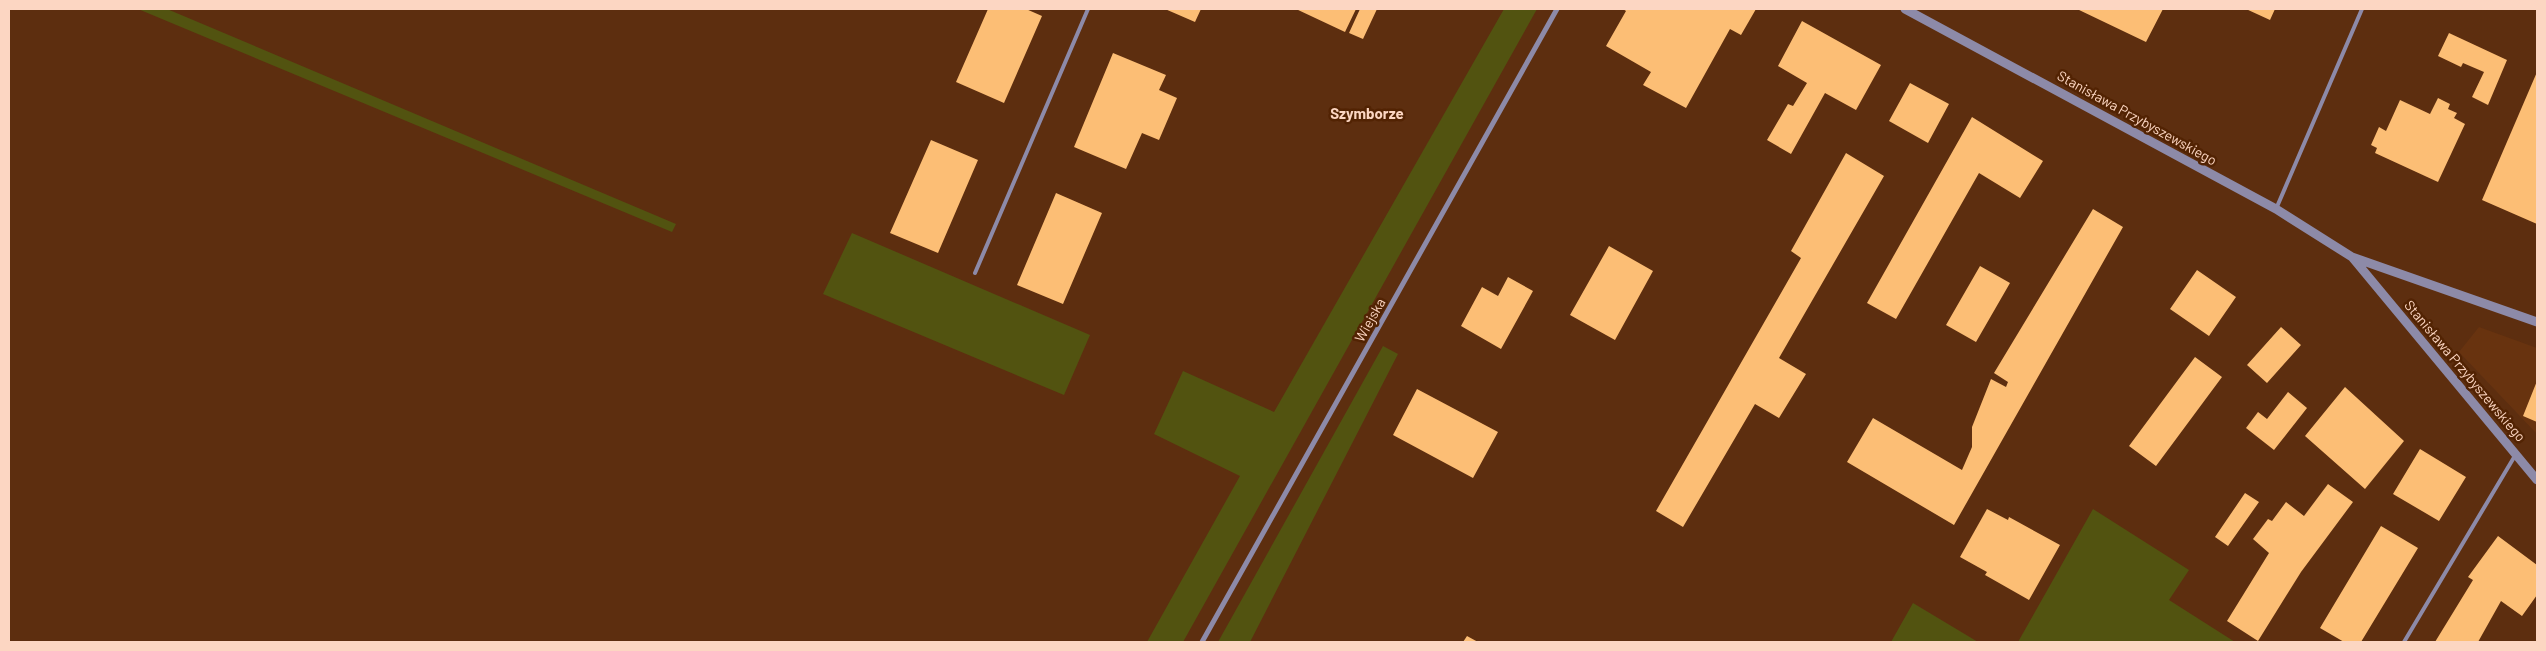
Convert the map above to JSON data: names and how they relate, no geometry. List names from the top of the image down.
{
  "streets": {
    "street": ["Stanisława Przybyszewskiego", "Wiejska"]
  },
  "districts": ["Szymborze"]
}
